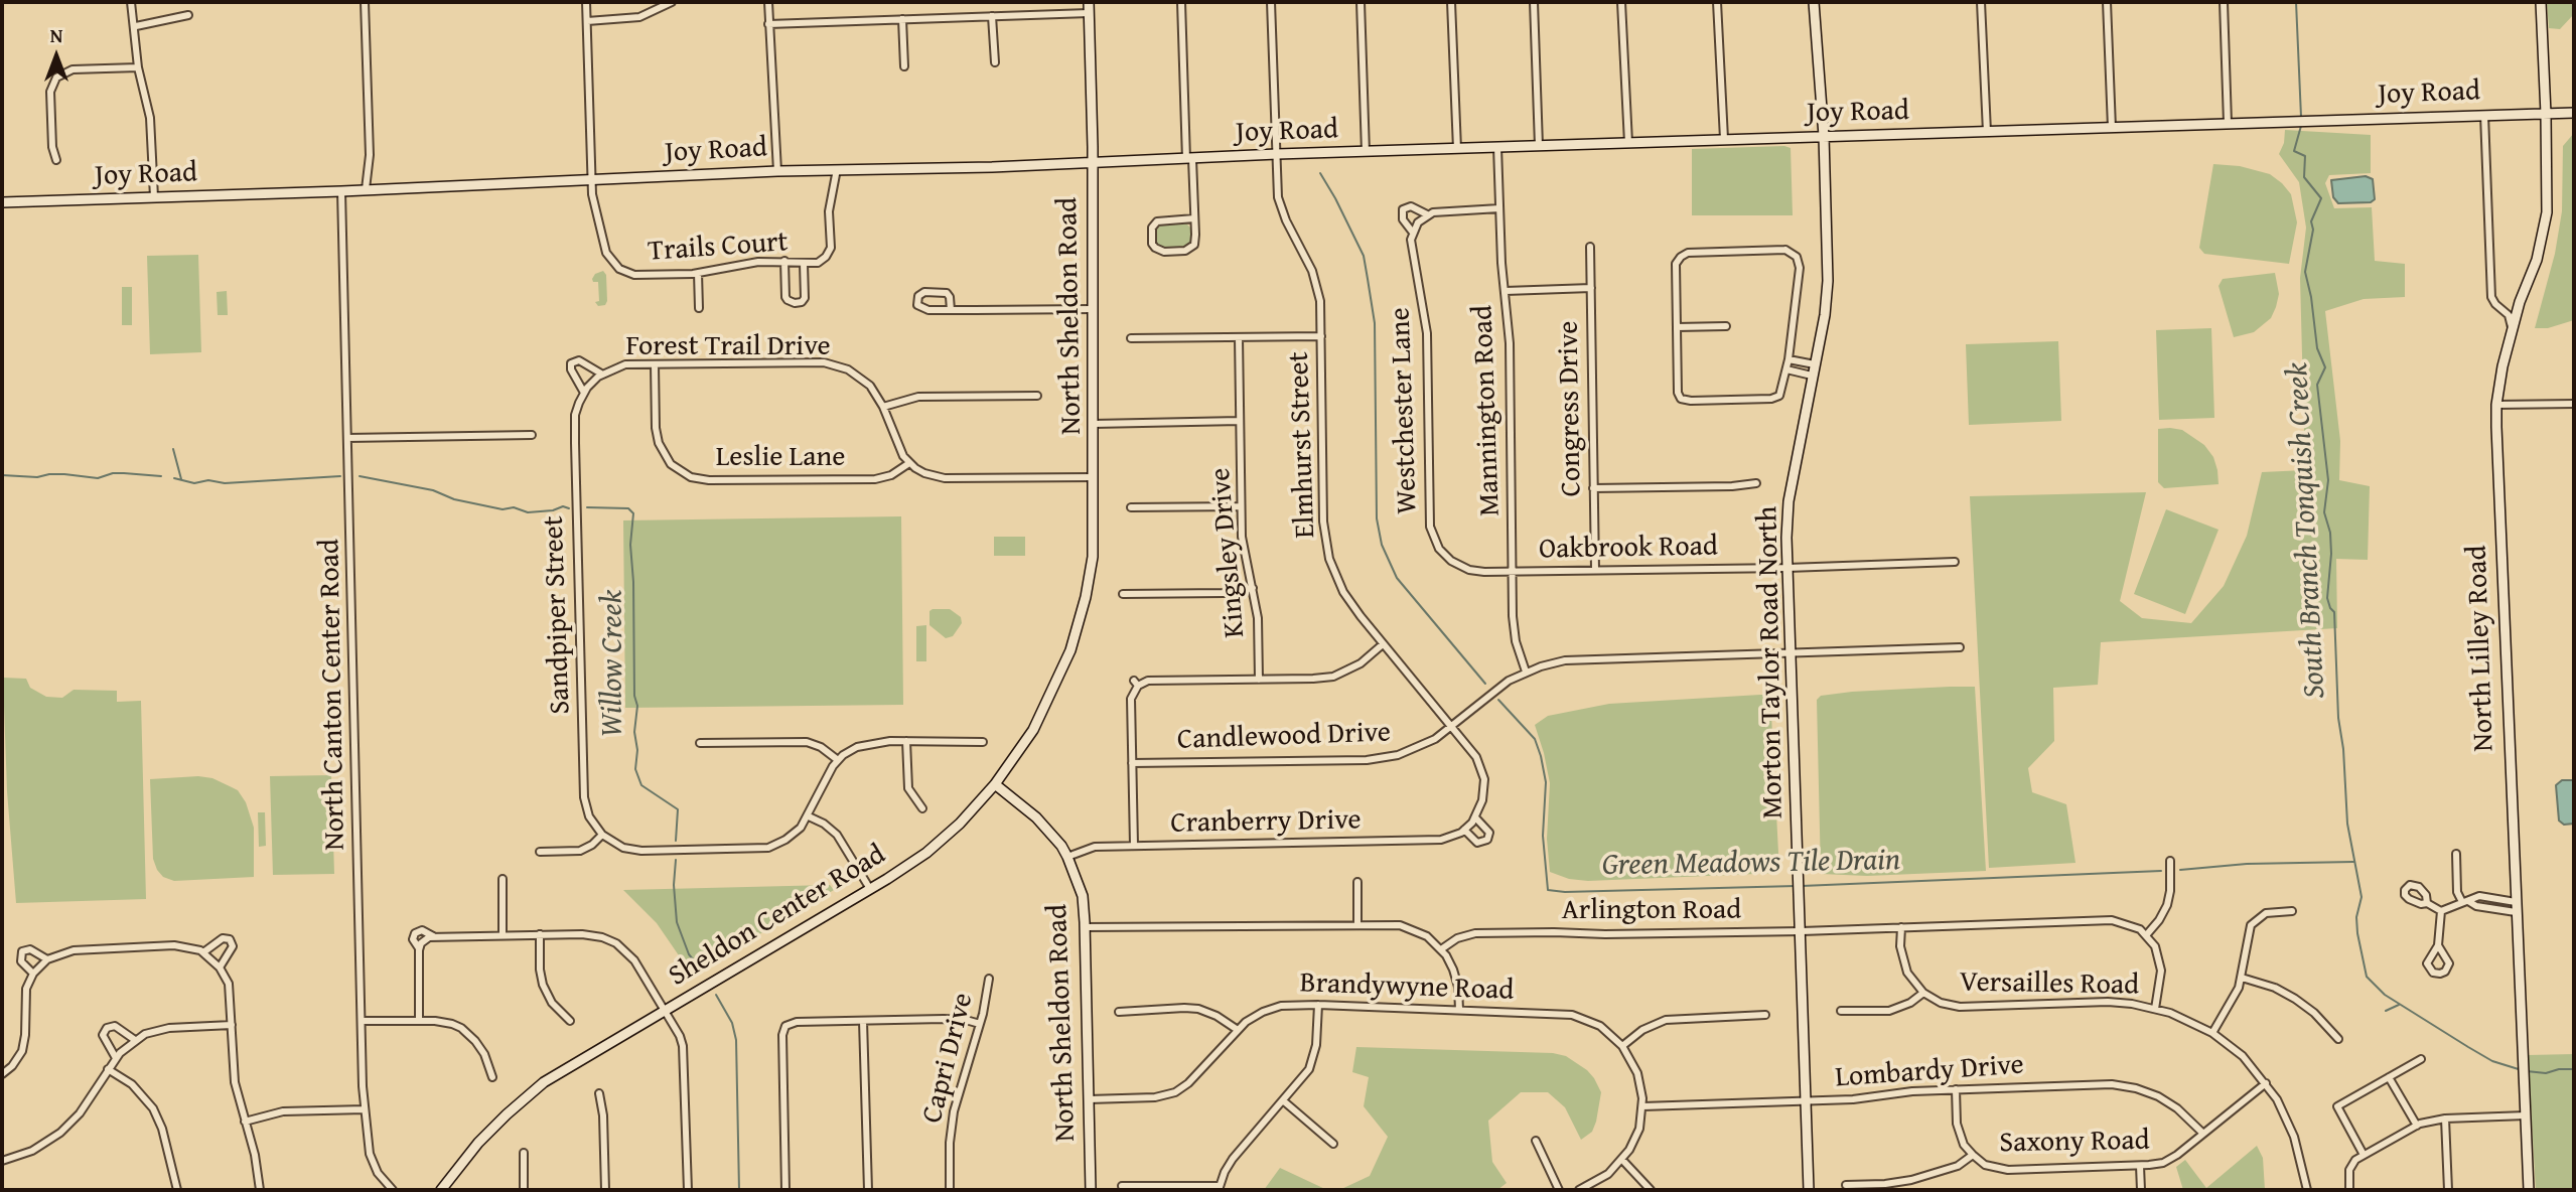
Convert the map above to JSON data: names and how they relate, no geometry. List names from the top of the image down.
{
  "streets": {
    "street": [
      "Joy Road",
      "Trails Court",
      "North Sheldon Road",
      "Forest Trail Drive",
      "Congress Drive",
      "Westchester Lane",
      "Mannington Road",
      "Elmhurst Street",
      "Leslie Lane",
      "Oakbrook Road",
      "Kingsley Drive",
      "Sandpiper Street",
      "North Lilley Road",
      "Morton Taylor Road North",
      "North Canton Center Road",
      "Candlewood Drive",
      "Cranberry Drive",
      "Arlington Road",
      "Sheldon Center Road",
      "Versailles Road",
      "Brandywyne Road",
      "Capri Drive",
      "Lombardy Drive",
      "Saxony Road"
    ]
  },
  "crossings": [
    ["Joy Road", "Trails Court"],
    ["Joy Road", "North Sheldon Road"],
    ["Joy Road", "Mannington Road"],
    ["Joy Road", "Elmhurst Street"],
    ["Joy Road", "North Lilley Road"],
    ["Joy Road", "Morton Taylor Road North"],
    ["Joy Road", "North Canton Center Road"],
    ["North Sheldon Road", "Cranberry Drive"],
    ["North Sheldon Road", "Sheldon Center Road"],
    ["North Sheldon Road", "Brandywyne Road"],
    ["Forest Trail Drive", "Leslie Lane"],
    ["Forest Trail Drive", "Sandpiper Street"],
    ["Congress Drive", "Oakbrook Road"],
    ["Westchester Lane", "Mannington Road"],
    ["Westchester Lane", "Oakbrook Road"],
    ["Mannington Road", "Oakbrook Road"],
    ["Mannington Road", "Candlewood Drive"],
    ["Elmhurst Street", "Candlewood Drive"],
    ["Elmhurst Street", "Cranberry Drive"],
    ["Oakbrook Road", "Morton Taylor Road North"],
    ["Morton Taylor Road North", "Candlewood Drive"],
    ["Morton Taylor Road North", "Arlington Road"],
    ["Morton Taylor Road North", "Lombardy Drive"],
    ["Arlington Road", "Versailles Road"],
    ["Versailles Road", "Saxony Road"],
    ["Lombardy Drive", "Saxony Road"]
  ],
  "water": ["South Branch Tonquish Creek", "Willow Creek", "Green Meadows Tile Drain"],
  "north": "top"
}
